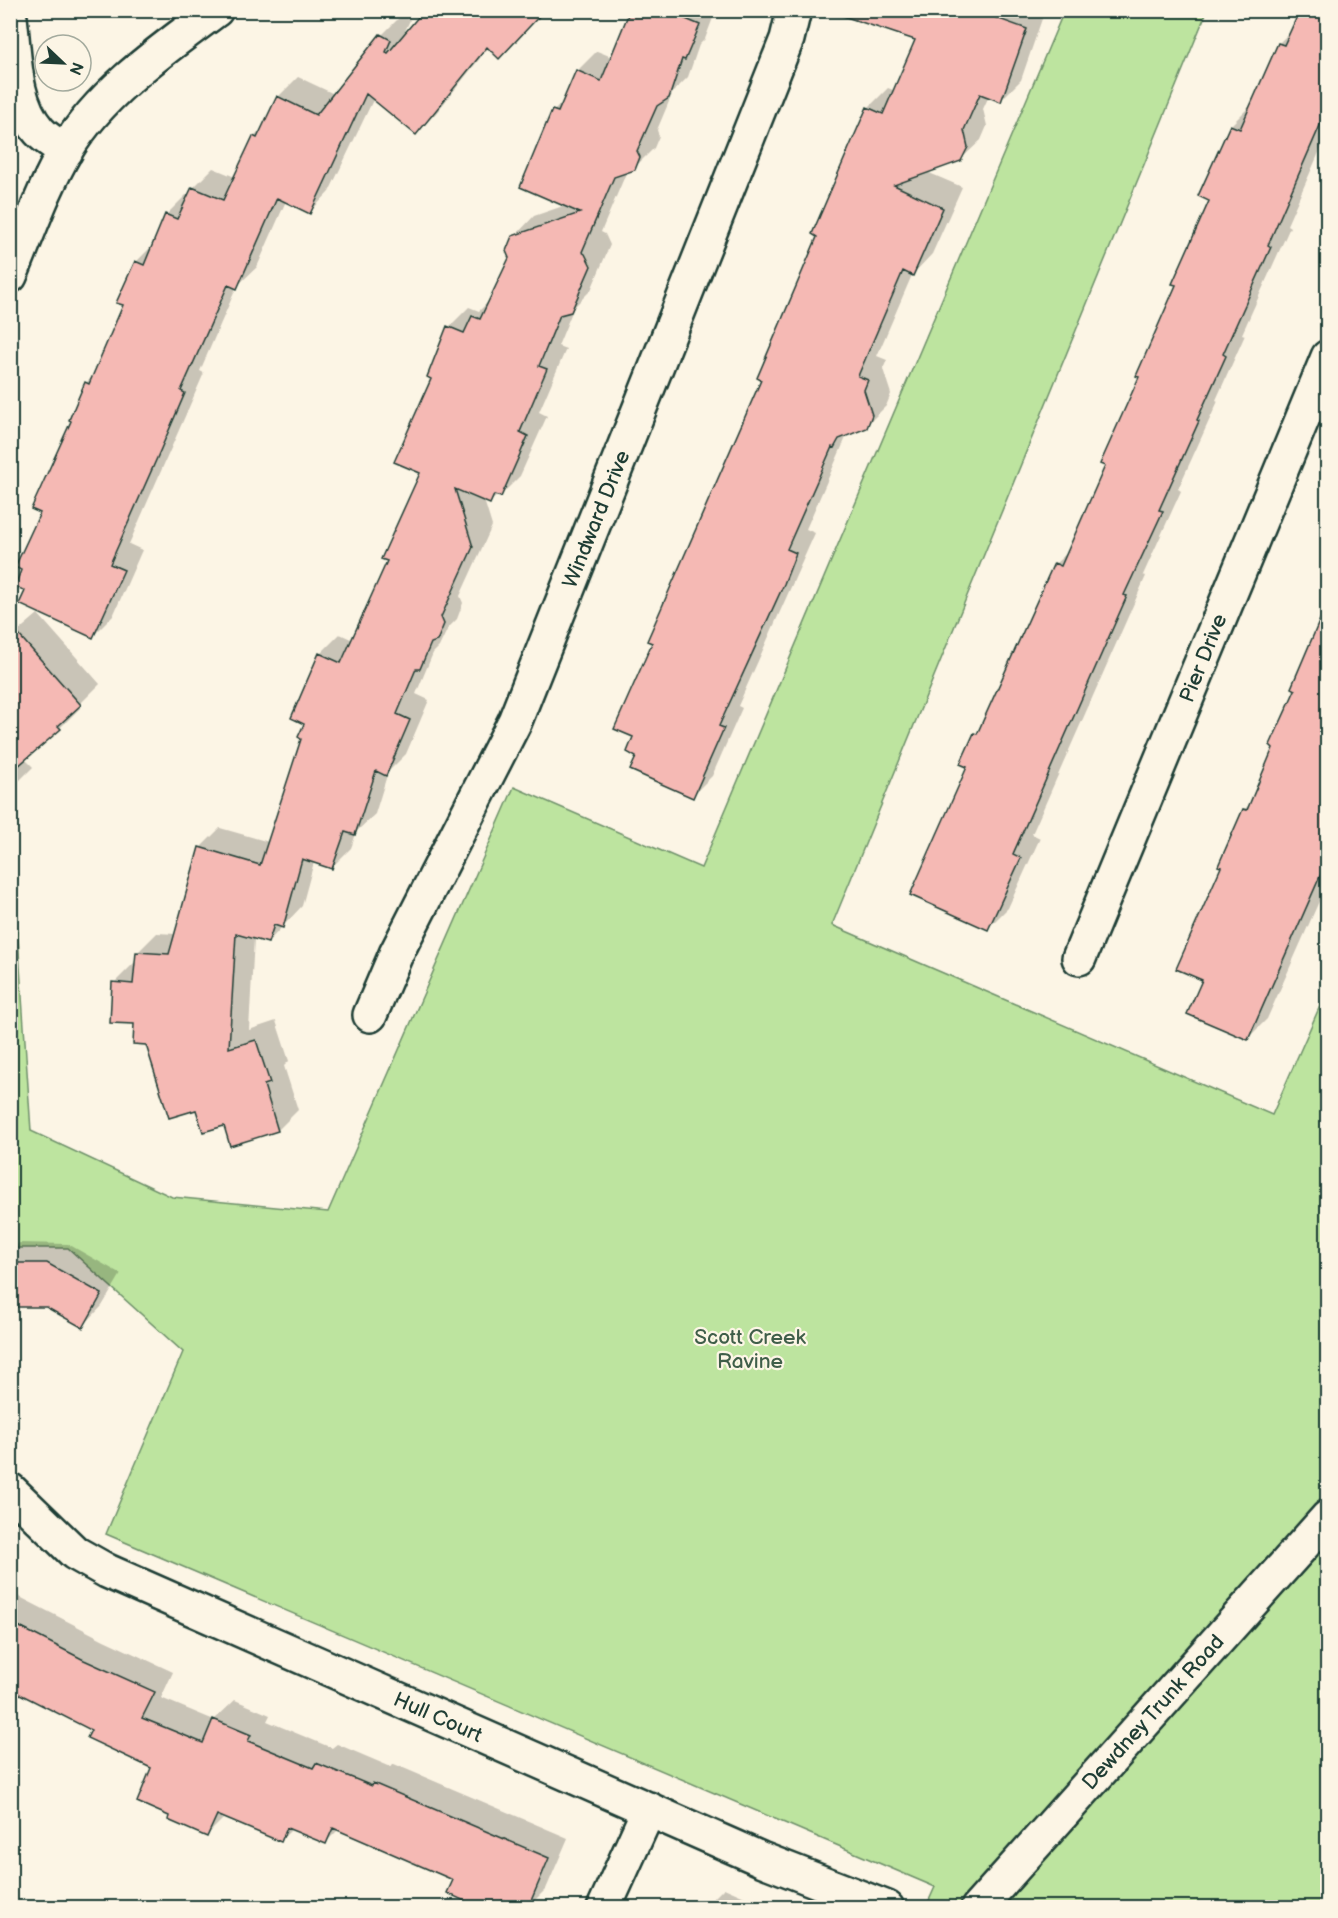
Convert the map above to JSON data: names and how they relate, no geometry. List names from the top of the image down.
{
  "streets": {
    "street": [
      "Windward Drive",
      "Pier Drive",
      "Dewdney Trunk Road",
      "Hull Court"
    ]
  },
  "parks": ["Scott Creek Ravine"],
  "north": "bottom right"
}
